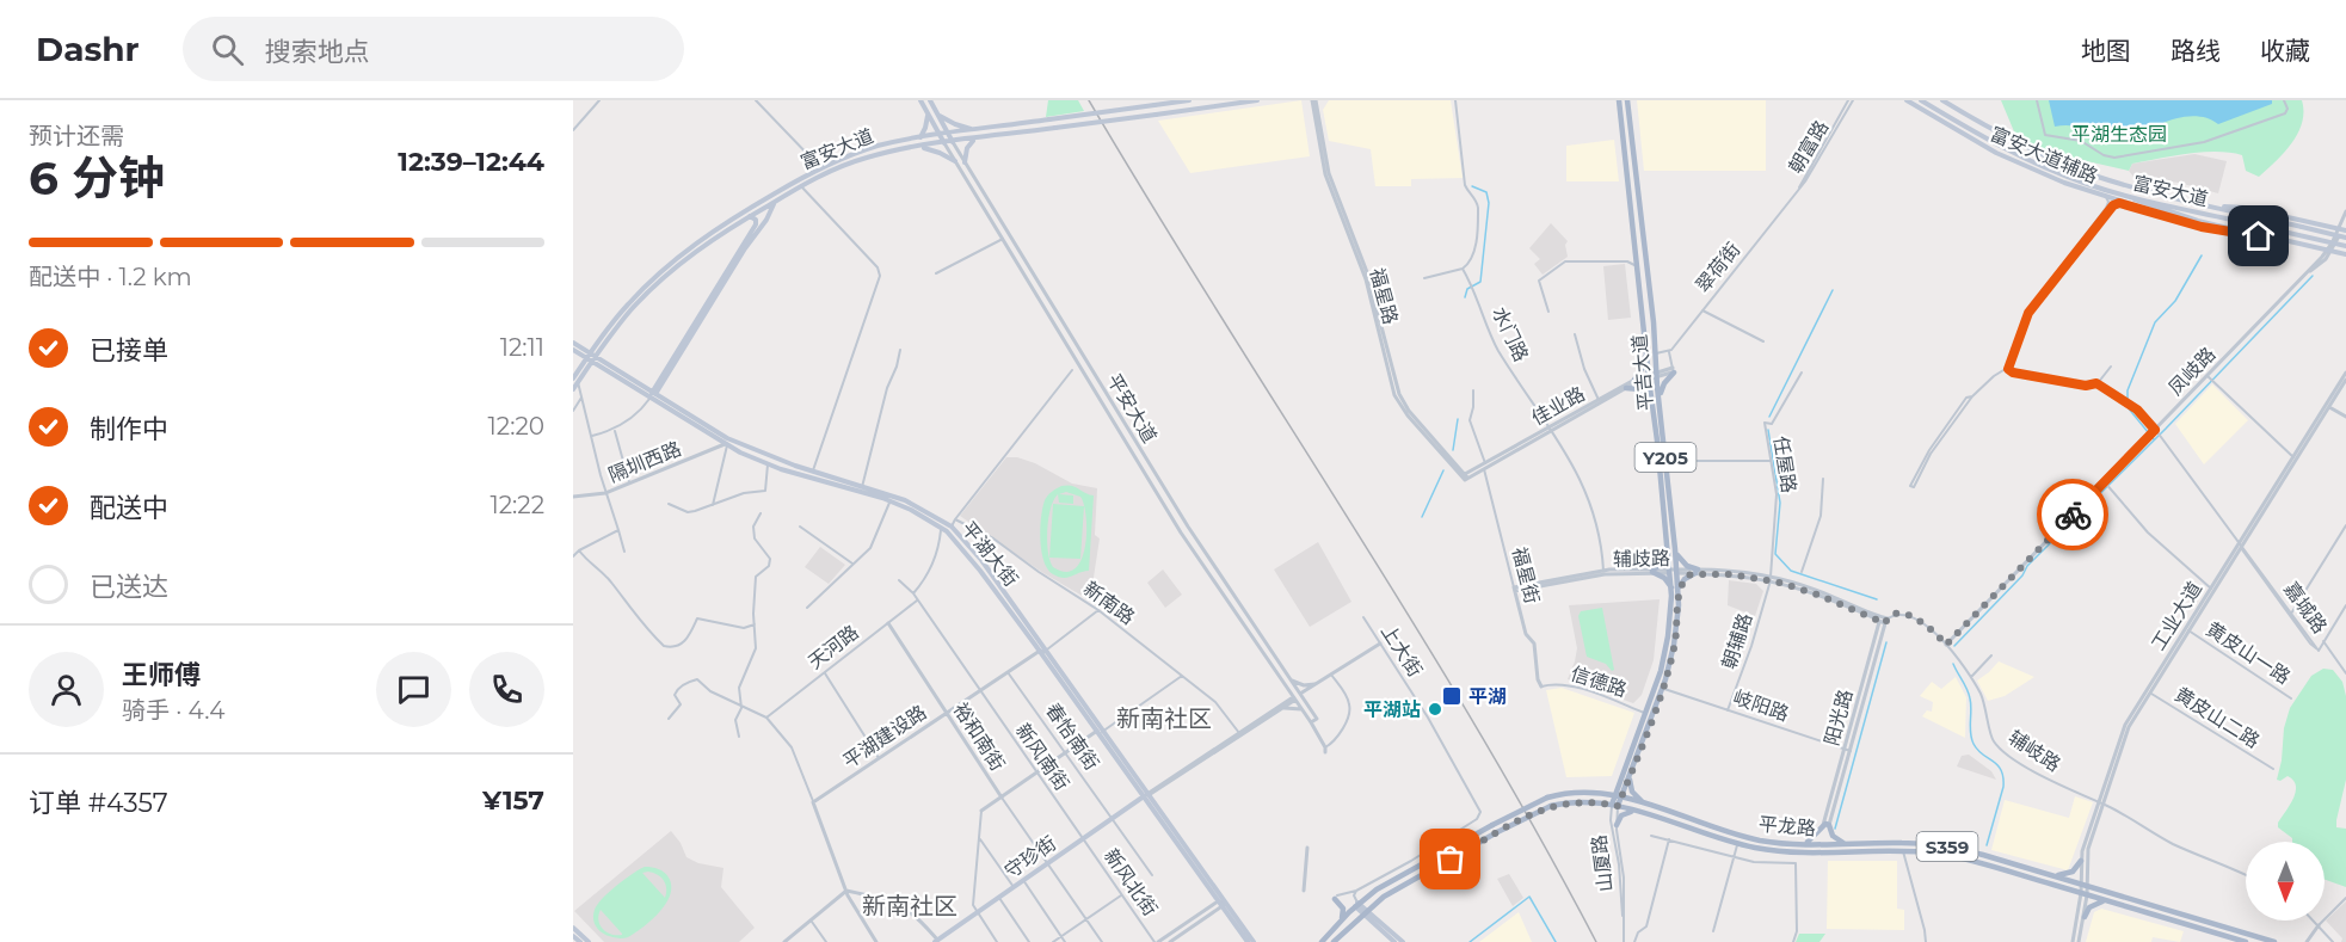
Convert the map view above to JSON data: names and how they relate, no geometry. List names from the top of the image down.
{
  "streets": {
    "main road": [
      "富安大道",
      "富安大道辅路",
      "平吉大道",
      "平安大道",
      "Y205",
      "平湖大街",
      "平龙路",
      "S359",
      "守珍街"
    ],
    "street": [
      "朝富路",
      "翠荷街",
      "福星路",
      "水门路",
      "凤岐路",
      "佳业路",
      "隔圳西路",
      "任屋路",
      "辅歧路",
      "福星街",
      "新南路",
      "嘉城路",
      "工业大道",
      "朝辅路",
      "天河路",
      "上大街",
      "黄皮山一路",
      "信德路",
      "岐阳路",
      "阳光路",
      "黄皮山二路",
      "平湖建设路",
      "裕和南街",
      "春怡南街",
      "辅岐路",
      "新风南街",
      "山厦路",
      "新风北街"
    ]
  },
  "crossings": [
    ["朝富路", "翠荷街"],
    ["富安大道", "平安大道"],
    ["富安大道", "平湖大街"],
    ["富安大道辅路", "凤岐路"],
    ["福星路", "佳业路"],
    ["水门路", "佳业路"],
    ["凤岐路", "嘉城路"],
    ["凤岐路", "辅岐路"],
    ["平吉大道", "佳业路"],
    ["平吉大道", "辅歧路"],
    ["平吉大道", "信德路"],
    ["平吉大道", "岐阳路"],
    ["平吉大道", "平龙路"],
    ["平吉大道", "山厦路"],
    ["佳业路", "福星街"],
    ["平安大道", "守珍街"],
    ["隔圳西路", "平湖大街"],
    ["任屋路", "辅歧路"],
    ["任屋路", "朝辅路"],
    ["平湖大街", "平湖建设路"],
    ["平湖大街", "守珍街"],
    ["辅歧路", "福星街"],
    ["辅歧路", "朝辅路"],
    ["辅歧路", "阳光路"],
    ["辅歧路", "辅岐路"],
    ["福星街", "信德路"],
    ["新南路", "守珍街"],
    ["嘉城路", "工业大道"],
    ["工业大道", "黄皮山一路"],
    ["工业大道", "黄皮山二路"],
    ["工业大道", "辅岐路"],
    ["工业大道", "平龙路"],
    ["朝辅路", "岐阳路"],
    ["天河路", "裕和南街"],
    ["天河路", "新风南街"],
    ["上大街", "守珍街"],
    ["岐阳路", "阳光路"],
    ["阳光路", "辅岐路"],
    ["平湖建设路", "裕和南街"],
    ["平湖建设路", "春怡南街"],
    ["平湖建设路", "新风南街"],
    ["裕和南街", "守珍街"],
    ["春怡南街", "守珍街"],
    ["新风南街", "守珍街"],
    ["新风南街", "新风北街"],
    ["平龙路", "山厦路"],
    ["守珍街", "新风北街"]
  ],
  "districts": ["新南社区", "新南社区"],
  "parks": ["平湖生态园"],
  "places": {
    "transit": ["平湖"],
    "other": ["平湖站"]
  },
  "north": "bottom",
  "page": {
    "header": "Dashr",
    "search": "搜索地点",
    "nav": ["地图", "路线", "收藏"],
    "heading": ["6 分钟", "预计还需", "12:39–12:44"],
    "panel": [
      "王师傅",
      "骑手 · 4.4",
      "订单 #4357",
      "¥157"
    ],
    "bar": "配送中 · 1.2 km",
    "list": [
      ["已接单", "12:11"],
      ["制作中", "12:20"],
      ["配送中", "12:22"],
      "已送达"
    ]
  }
}
